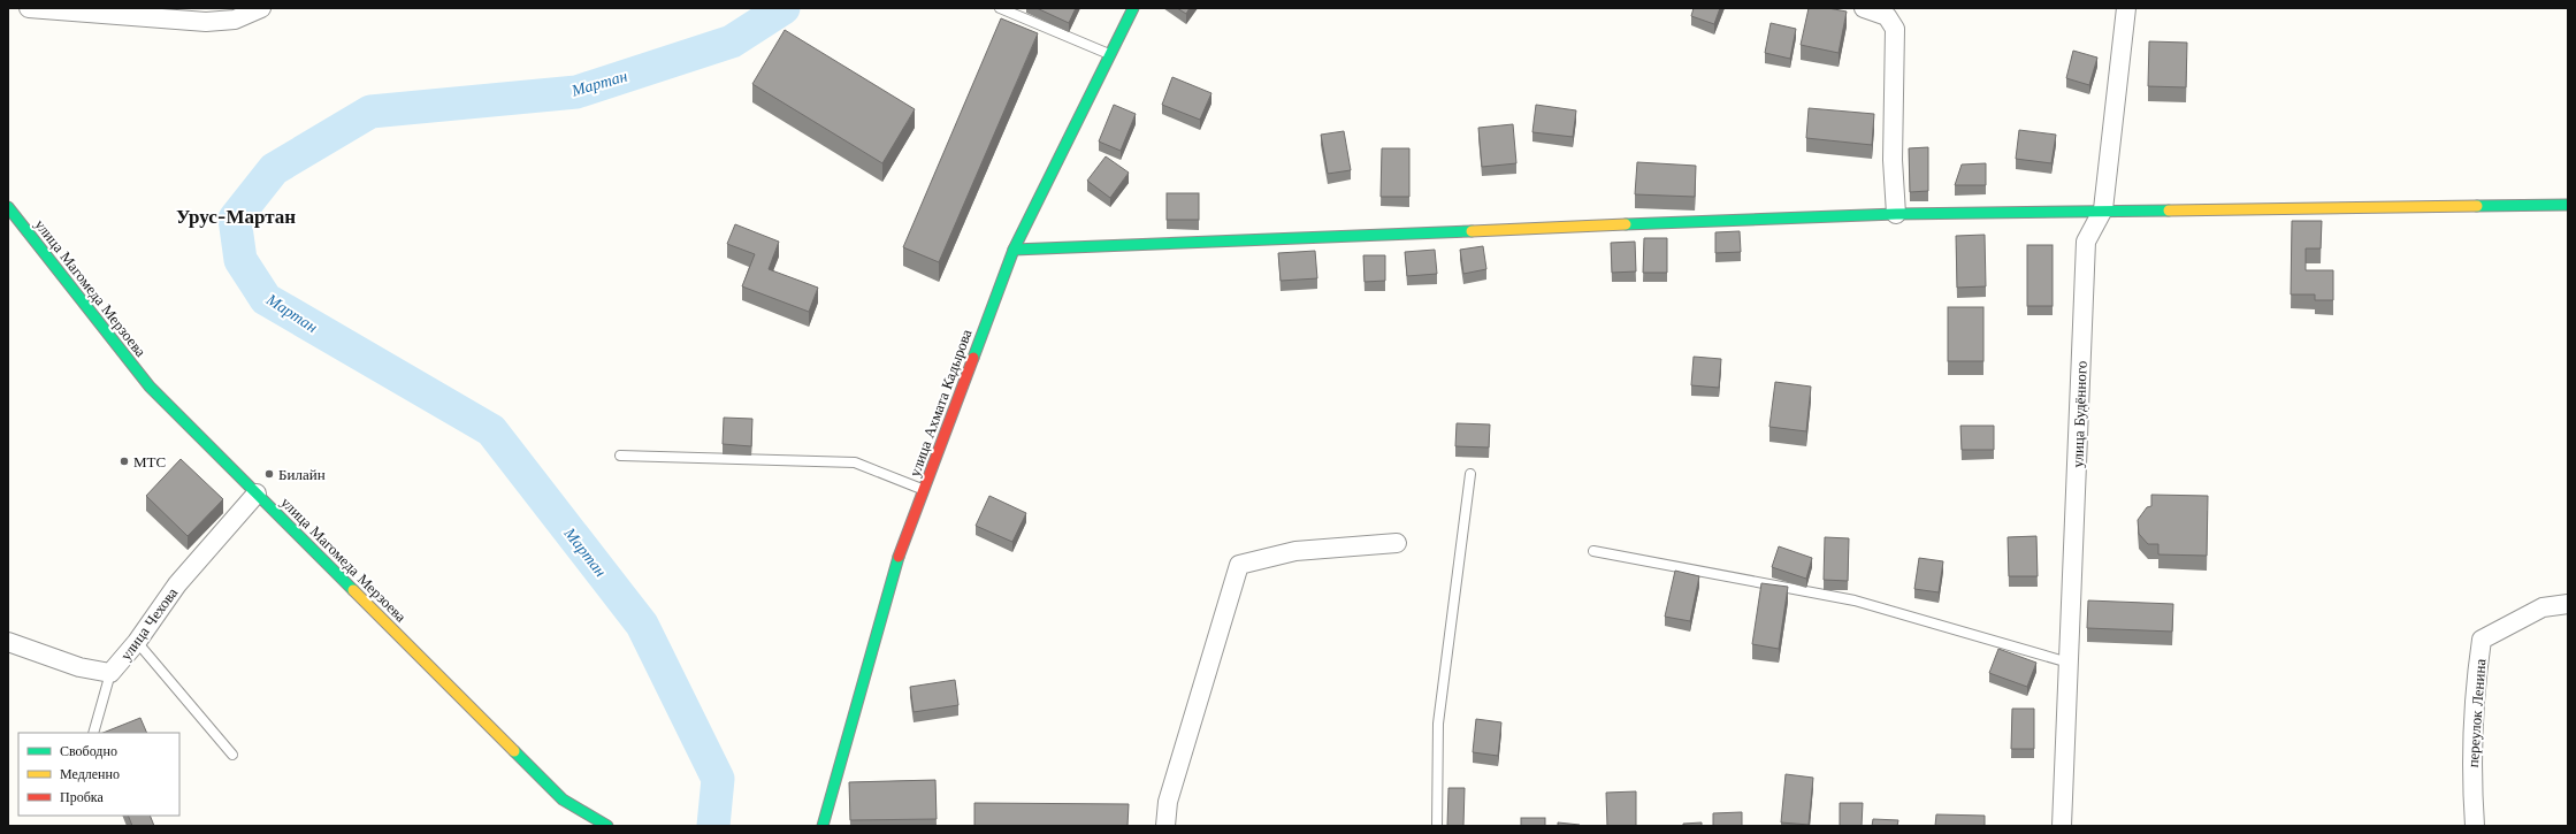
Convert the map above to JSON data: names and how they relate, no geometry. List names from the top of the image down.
{
  "streets": {
    "main road": ["улица Магомеда Мерзоева", "улица Ахмата Кадырова"],
    "street": ["улица Будённого", "улица Чехова", "переулок Ленина"]
  },
  "crossings": [
    ["улица Магомеда Мерзоева", "улица Чехова"]
  ],
  "districts": ["Урус-Мартан"],
  "water": ["Мартан"],
  "places": ["МТС", "Билайн"],
  "legend": ["Свободно", "Медленно", "Пробка"]
}
